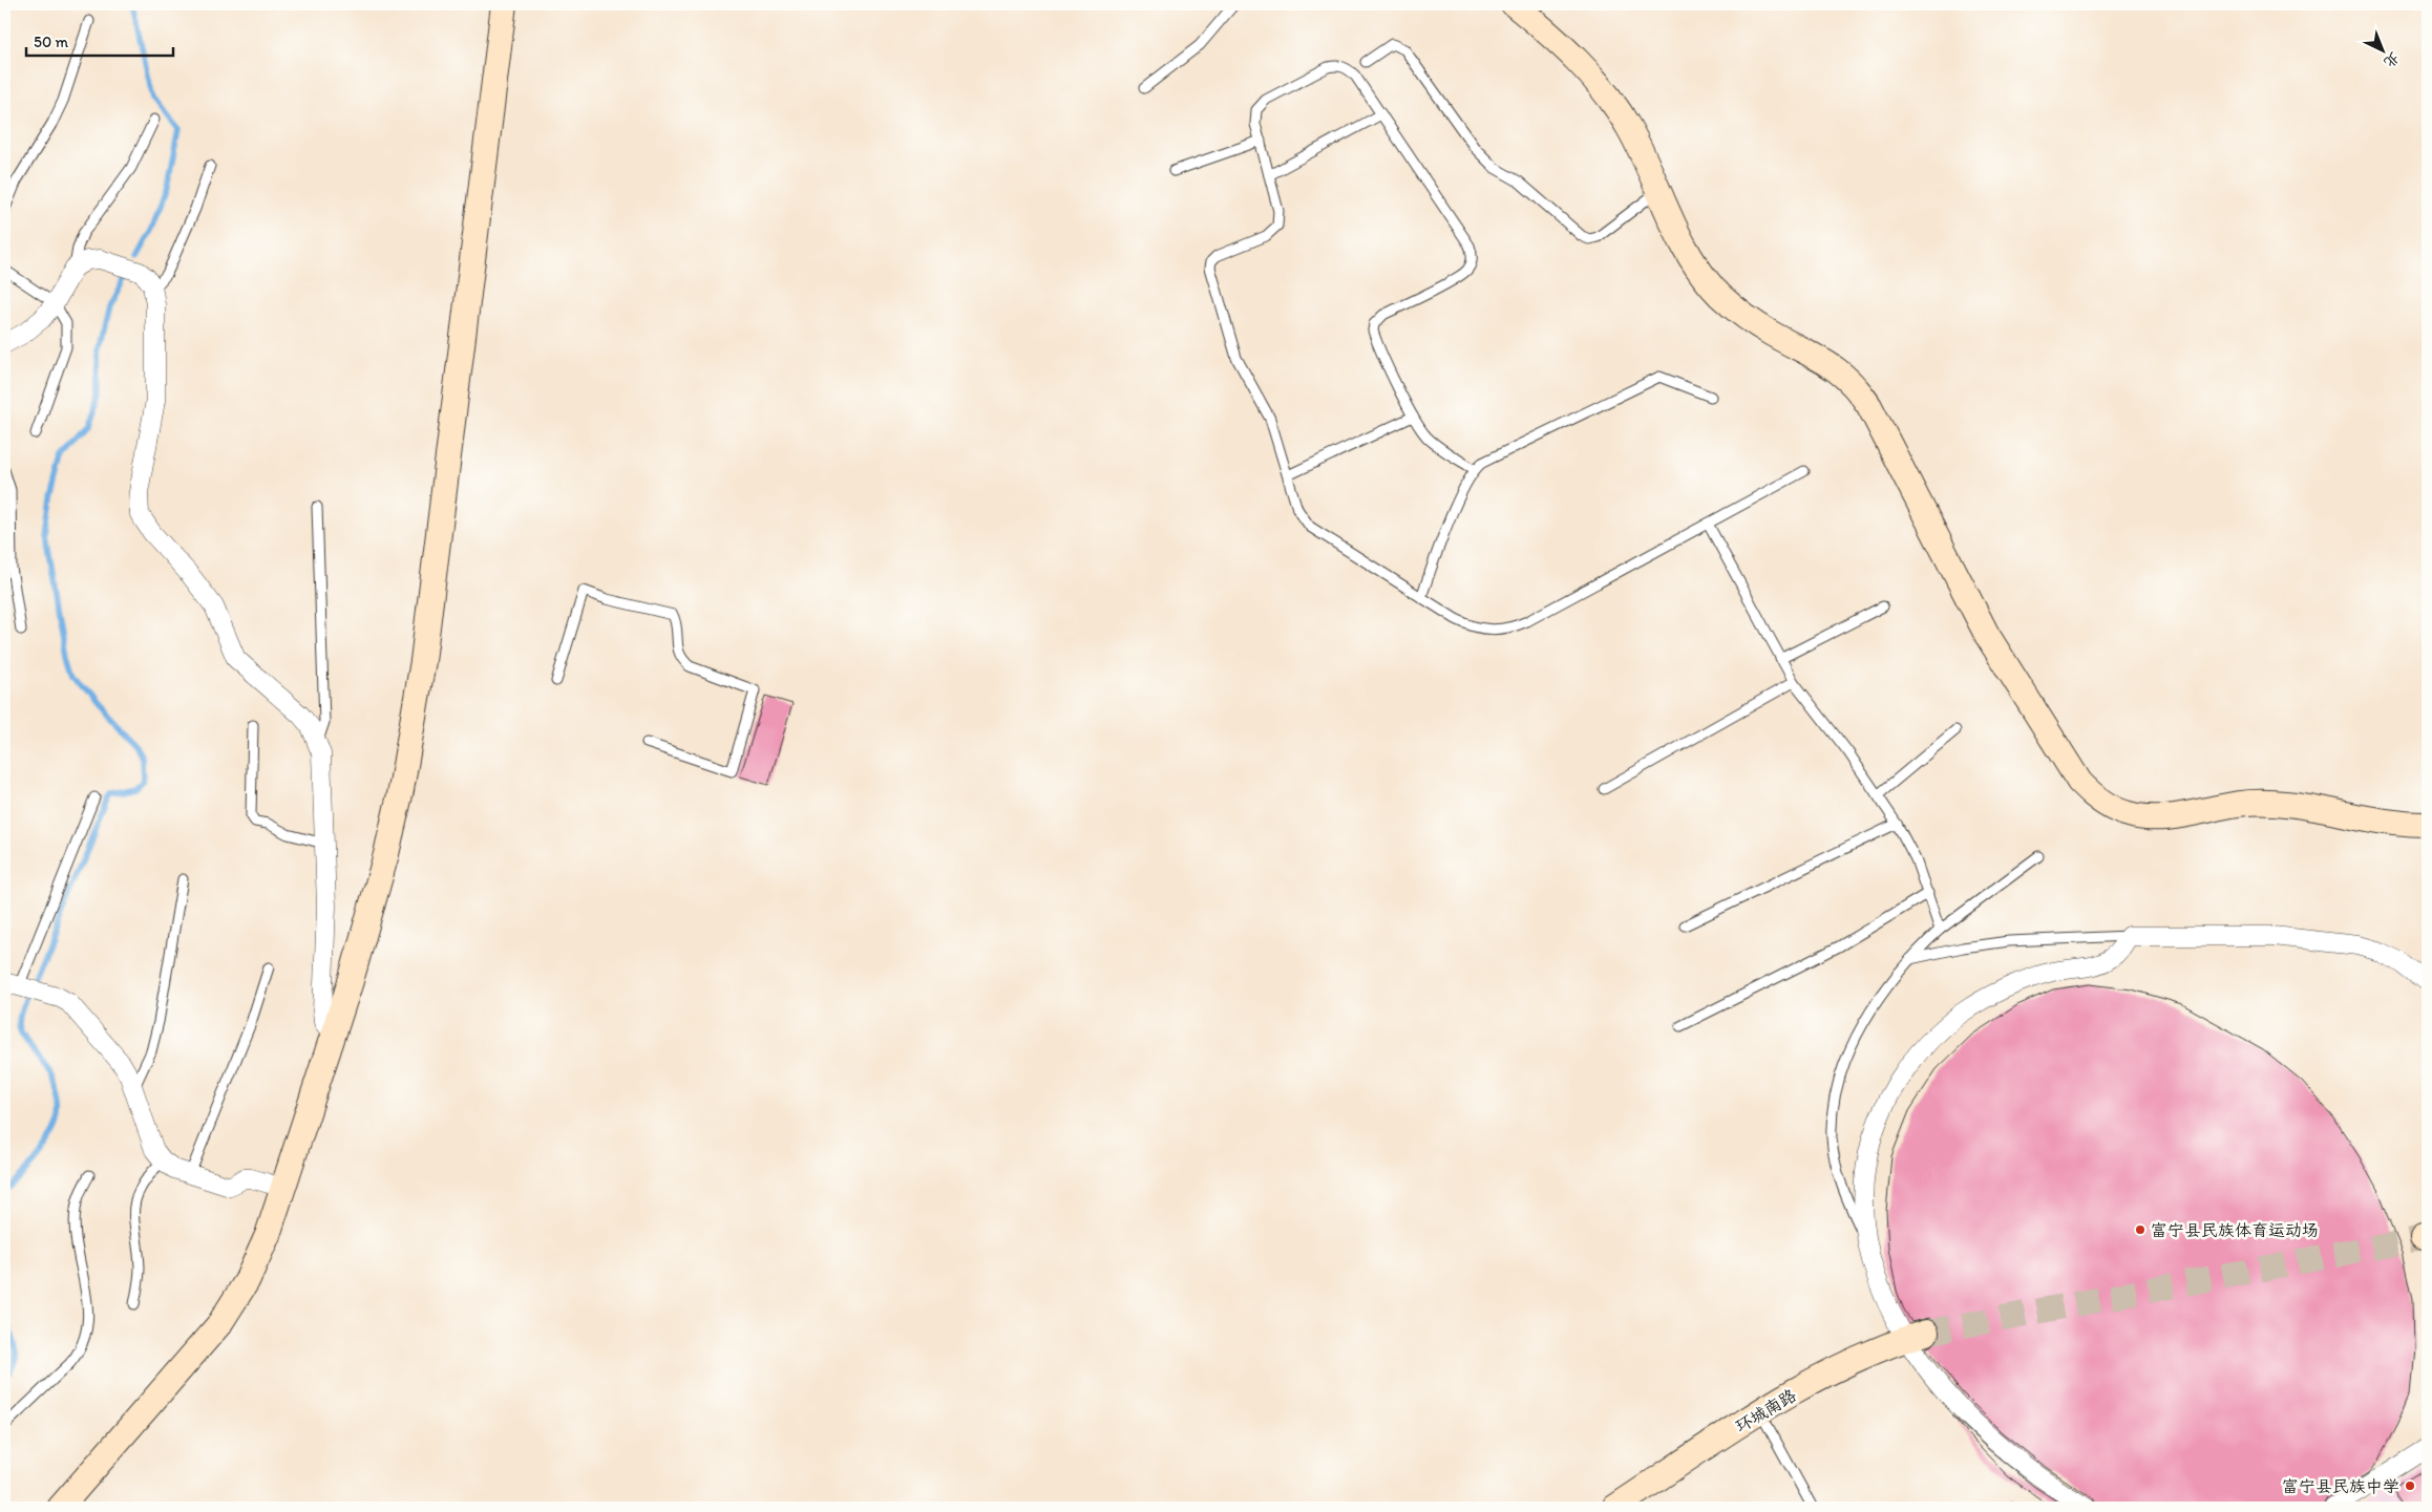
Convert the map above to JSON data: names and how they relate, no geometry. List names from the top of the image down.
{
  "streets": {
    "main road": ["环城南路"]
  },
  "places": ["富宁县民族体育运动场", "富宁县民族中学"],
  "scale_bar": "50 m",
  "north": "bottom right"
}
